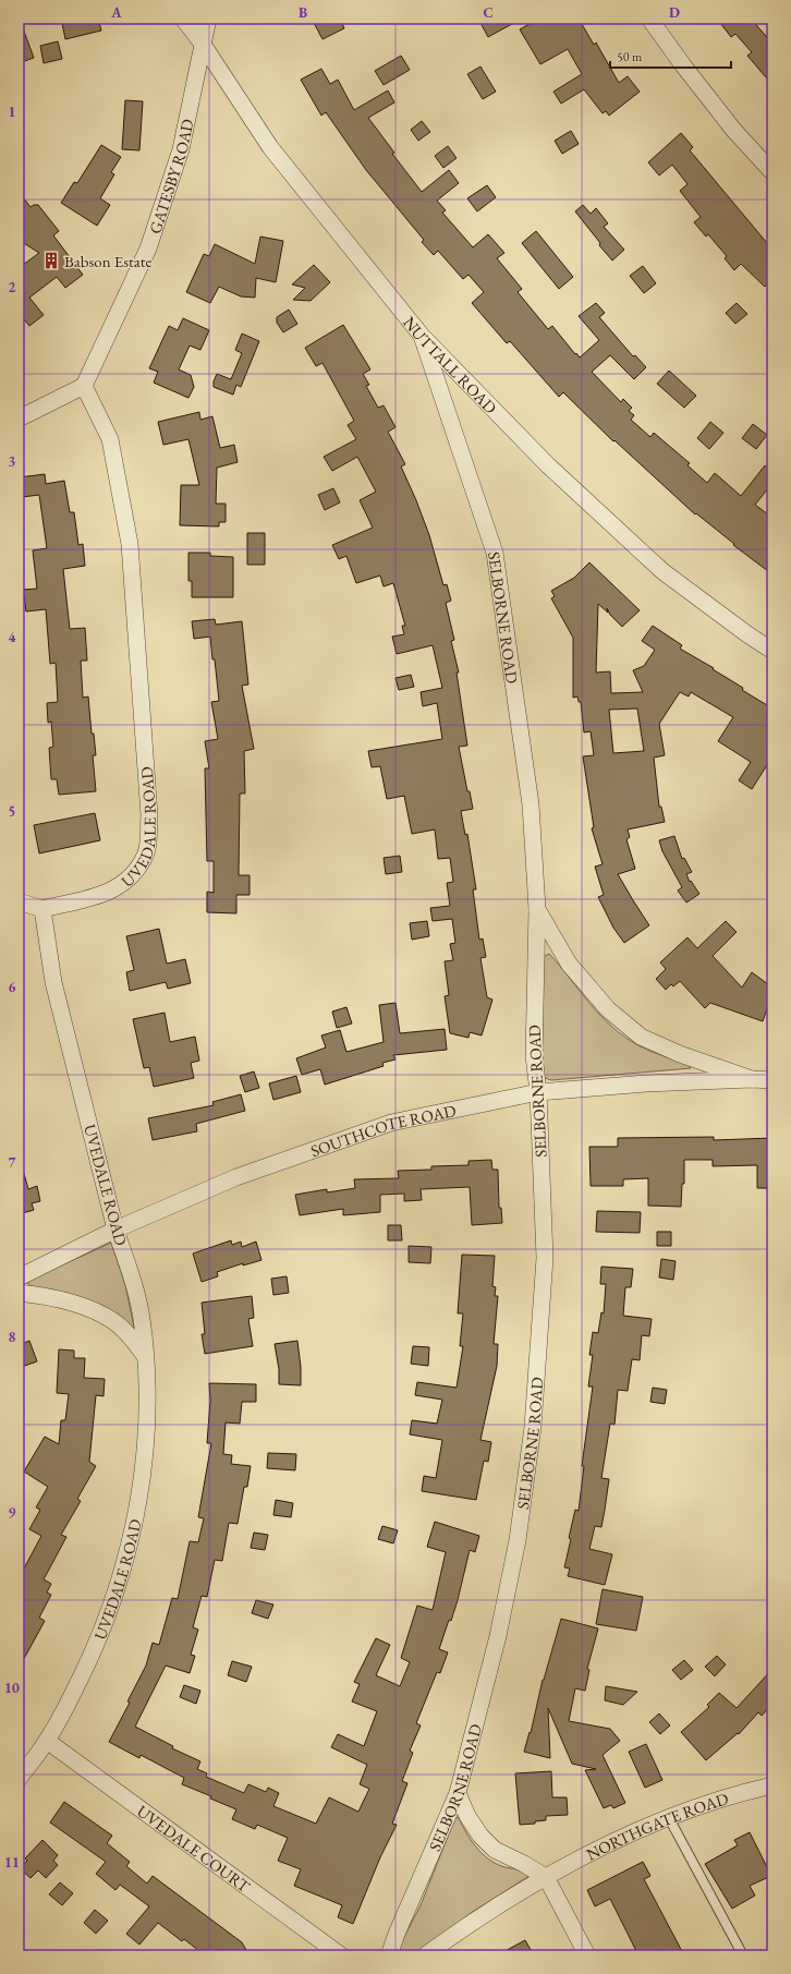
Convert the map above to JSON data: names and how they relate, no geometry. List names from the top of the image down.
{
  "streets": {
    "street": [
      "GATESBY ROAD",
      "NUTTALL ROAD",
      "SELBORNE ROAD",
      "UVEDALE ROAD",
      "SOUTHCOTE ROAD",
      "NORTHGATE ROAD",
      "UVEDALE COURT"
    ]
  },
  "crossings": [
    ["GATESBY ROAD", "NUTTALL ROAD"],
    ["GATESBY ROAD", "UVEDALE ROAD"],
    ["NUTTALL ROAD", "SELBORNE ROAD"],
    ["SELBORNE ROAD", "SOUTHCOTE ROAD"],
    ["UVEDALE ROAD", "SOUTHCOTE ROAD"],
    ["UVEDALE ROAD", "UVEDALE COURT"]
  ],
  "places": {
    "building": ["Babson Estate"]
  },
  "scale_bar": "50 m",
  "grid": {
    "columns": [
      "A",
      "B",
      "C",
      "D"
    ],
    "rows": [
      "1",
      "2",
      "3",
      "4",
      "5",
      "6",
      "7",
      "8",
      "9",
      "10",
      "11"
    ]
  }
}
